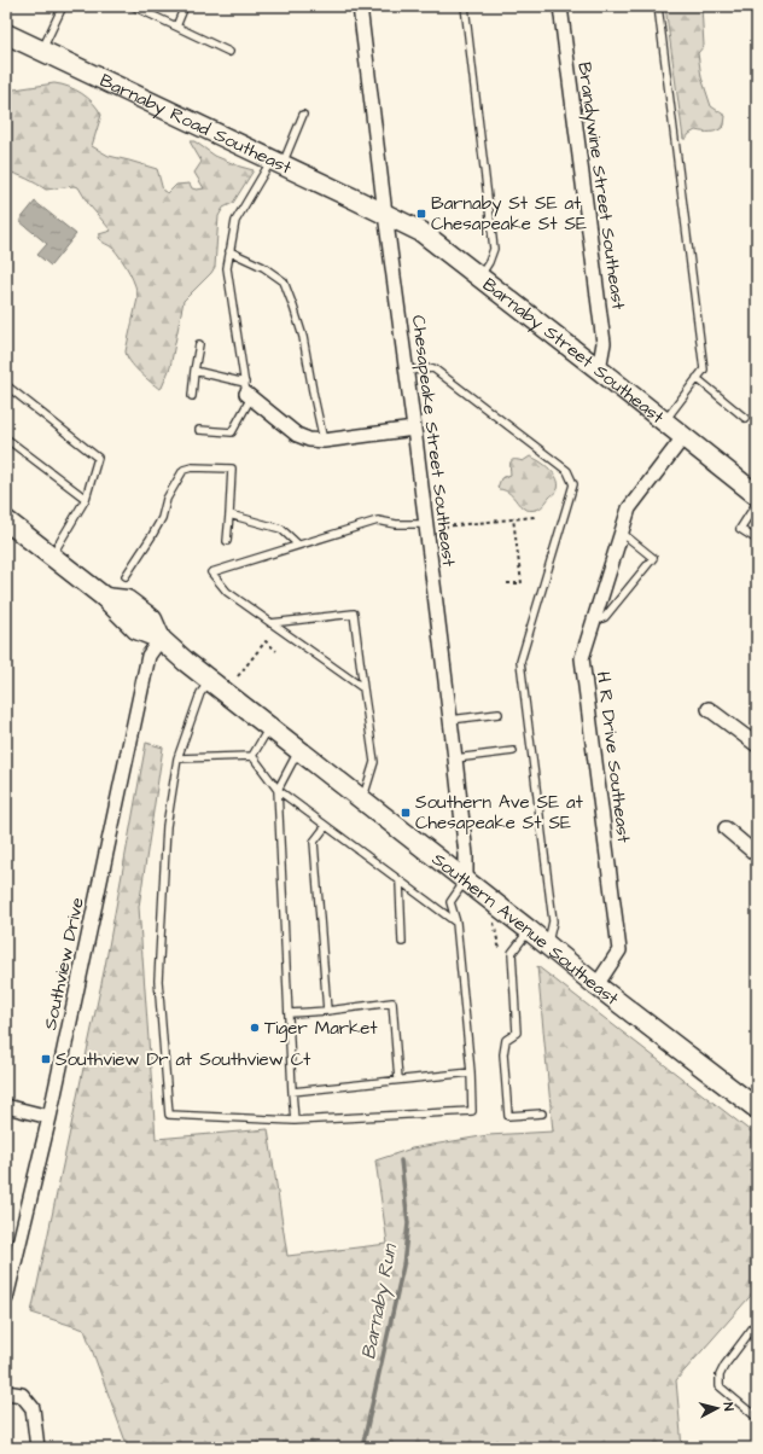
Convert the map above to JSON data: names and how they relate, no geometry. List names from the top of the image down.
{
  "streets": {
    "main road": ["Barnaby Road Southeast", "Barnaby Street Southeast", "Southern Avenue Southeast"],
    "street": [
      "Brandywine Street Southeast",
      "Chesapeake Street Southeast",
      "H R Drive Southeast",
      "Southview Drive"
    ]
  },
  "crossings": [
    ["Barnaby Road Southeast", "Barnaby Street Southeast"],
    ["Barnaby Road Southeast", "Chesapeake Street Southeast"],
    ["Brandywine Street Southeast", "Barnaby Street Southeast"],
    ["Barnaby Street Southeast", "Chesapeake Street Southeast"],
    ["Barnaby Street Southeast", "H R Drive Southeast"],
    ["Chesapeake Street Southeast", "Southern Avenue Southeast"],
    ["H R Drive Southeast", "Southern Avenue Southeast"],
    ["Southern Avenue Southeast", "Southview Drive"]
  ],
  "water": ["Barnaby Run"],
  "places": {
    "transit": ["Barnaby St SE at Chesapeake St SE", "Southern Ave SE at Chesapeake St SE", "Southview Dr at Southview Ct"],
    "other": ["Tiger Market"]
  },
  "north": "right"
}
